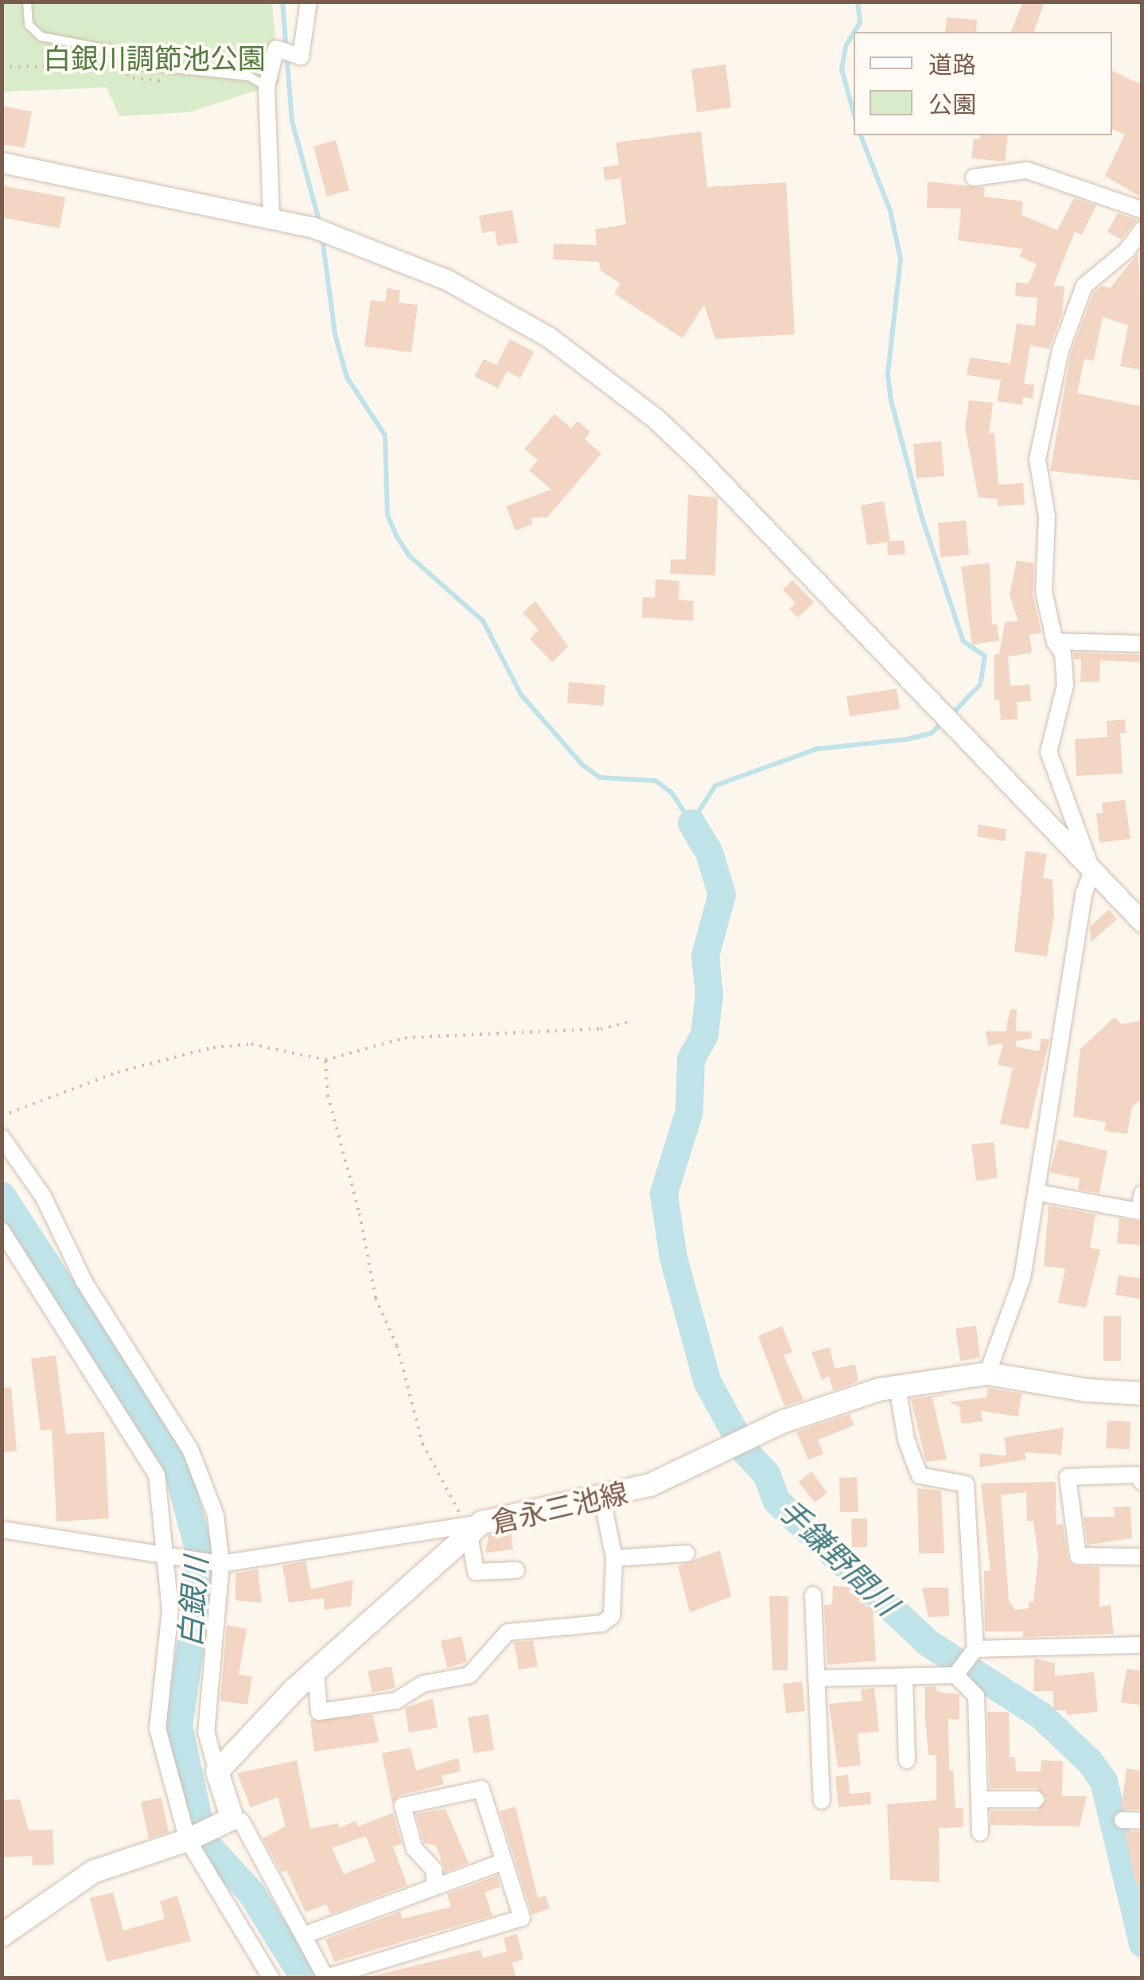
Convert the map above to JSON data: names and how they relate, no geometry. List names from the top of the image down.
{
  "streets": {
    "main road": ["倉永三池線"]
  },
  "water": ["手鎌野間川", "白銀川"],
  "parks": ["白銀川調節池公園"],
  "legend": ["道路", "公園"]
}
